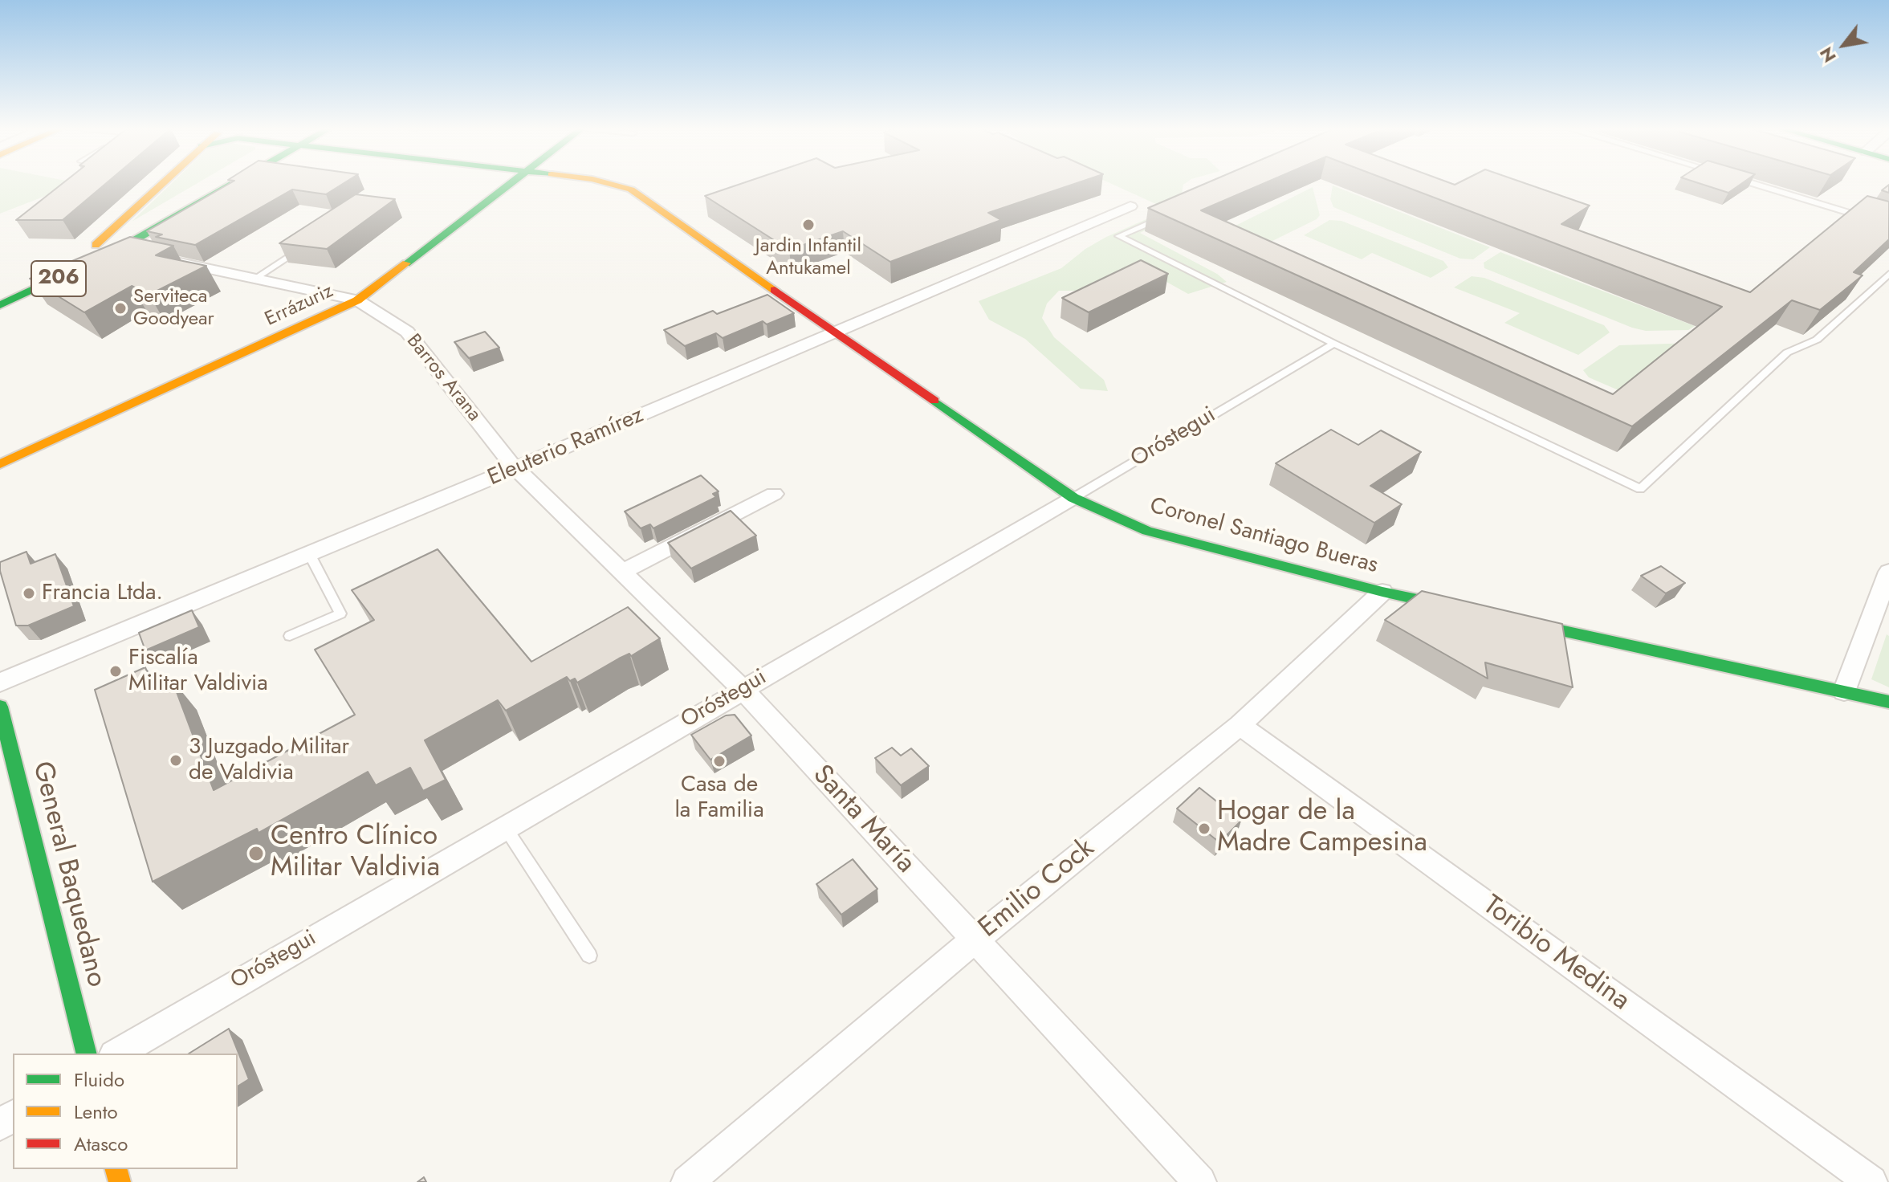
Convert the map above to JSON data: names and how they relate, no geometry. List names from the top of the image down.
{
  "streets": {
    "main road": [
      "206",
      "Errázuriz",
      "Coronel Santiago Bueras",
      "General Baquedano"
    ],
    "street": [
      "Barros Arana",
      "Oróstegui",
      "Eleuterio Ramírez",
      "Santa María",
      "Emilio Cock",
      "Toribio Medina"
    ]
  },
  "crossings": [
    ["Errázuriz", "Barros Arana"],
    ["Barros Arana", "Eleuterio Ramírez"],
    ["Barros Arana", "Santa María"],
    ["Oróstegui", "Coronel Santiago Bueras"],
    ["Oróstegui", "Santa María"],
    ["Eleuterio Ramírez", "Coronel Santiago Bueras"],
    ["Eleuterio Ramírez", "Santa María"],
    ["Coronel Santiago Bueras", "Emilio Cock"],
    ["Santa María", "Emilio Cock"],
    ["Emilio Cock", "Toribio Medina"]
  ],
  "places": [
    "Jardin Infantil Antukamel",
    "Serviteca Goodyear",
    "Francia Ltda.",
    "Fiscalía Militar Valdivia",
    "3 Juzgado Militar de Valdivia",
    "Casa de la Familia",
    "Hogar de la Madre Campesina",
    "Centro Clínico Militar Valdivia"
  ],
  "legend": ["Fluido", "Lento", "Atasco"],
  "north": "bottom left"
}
